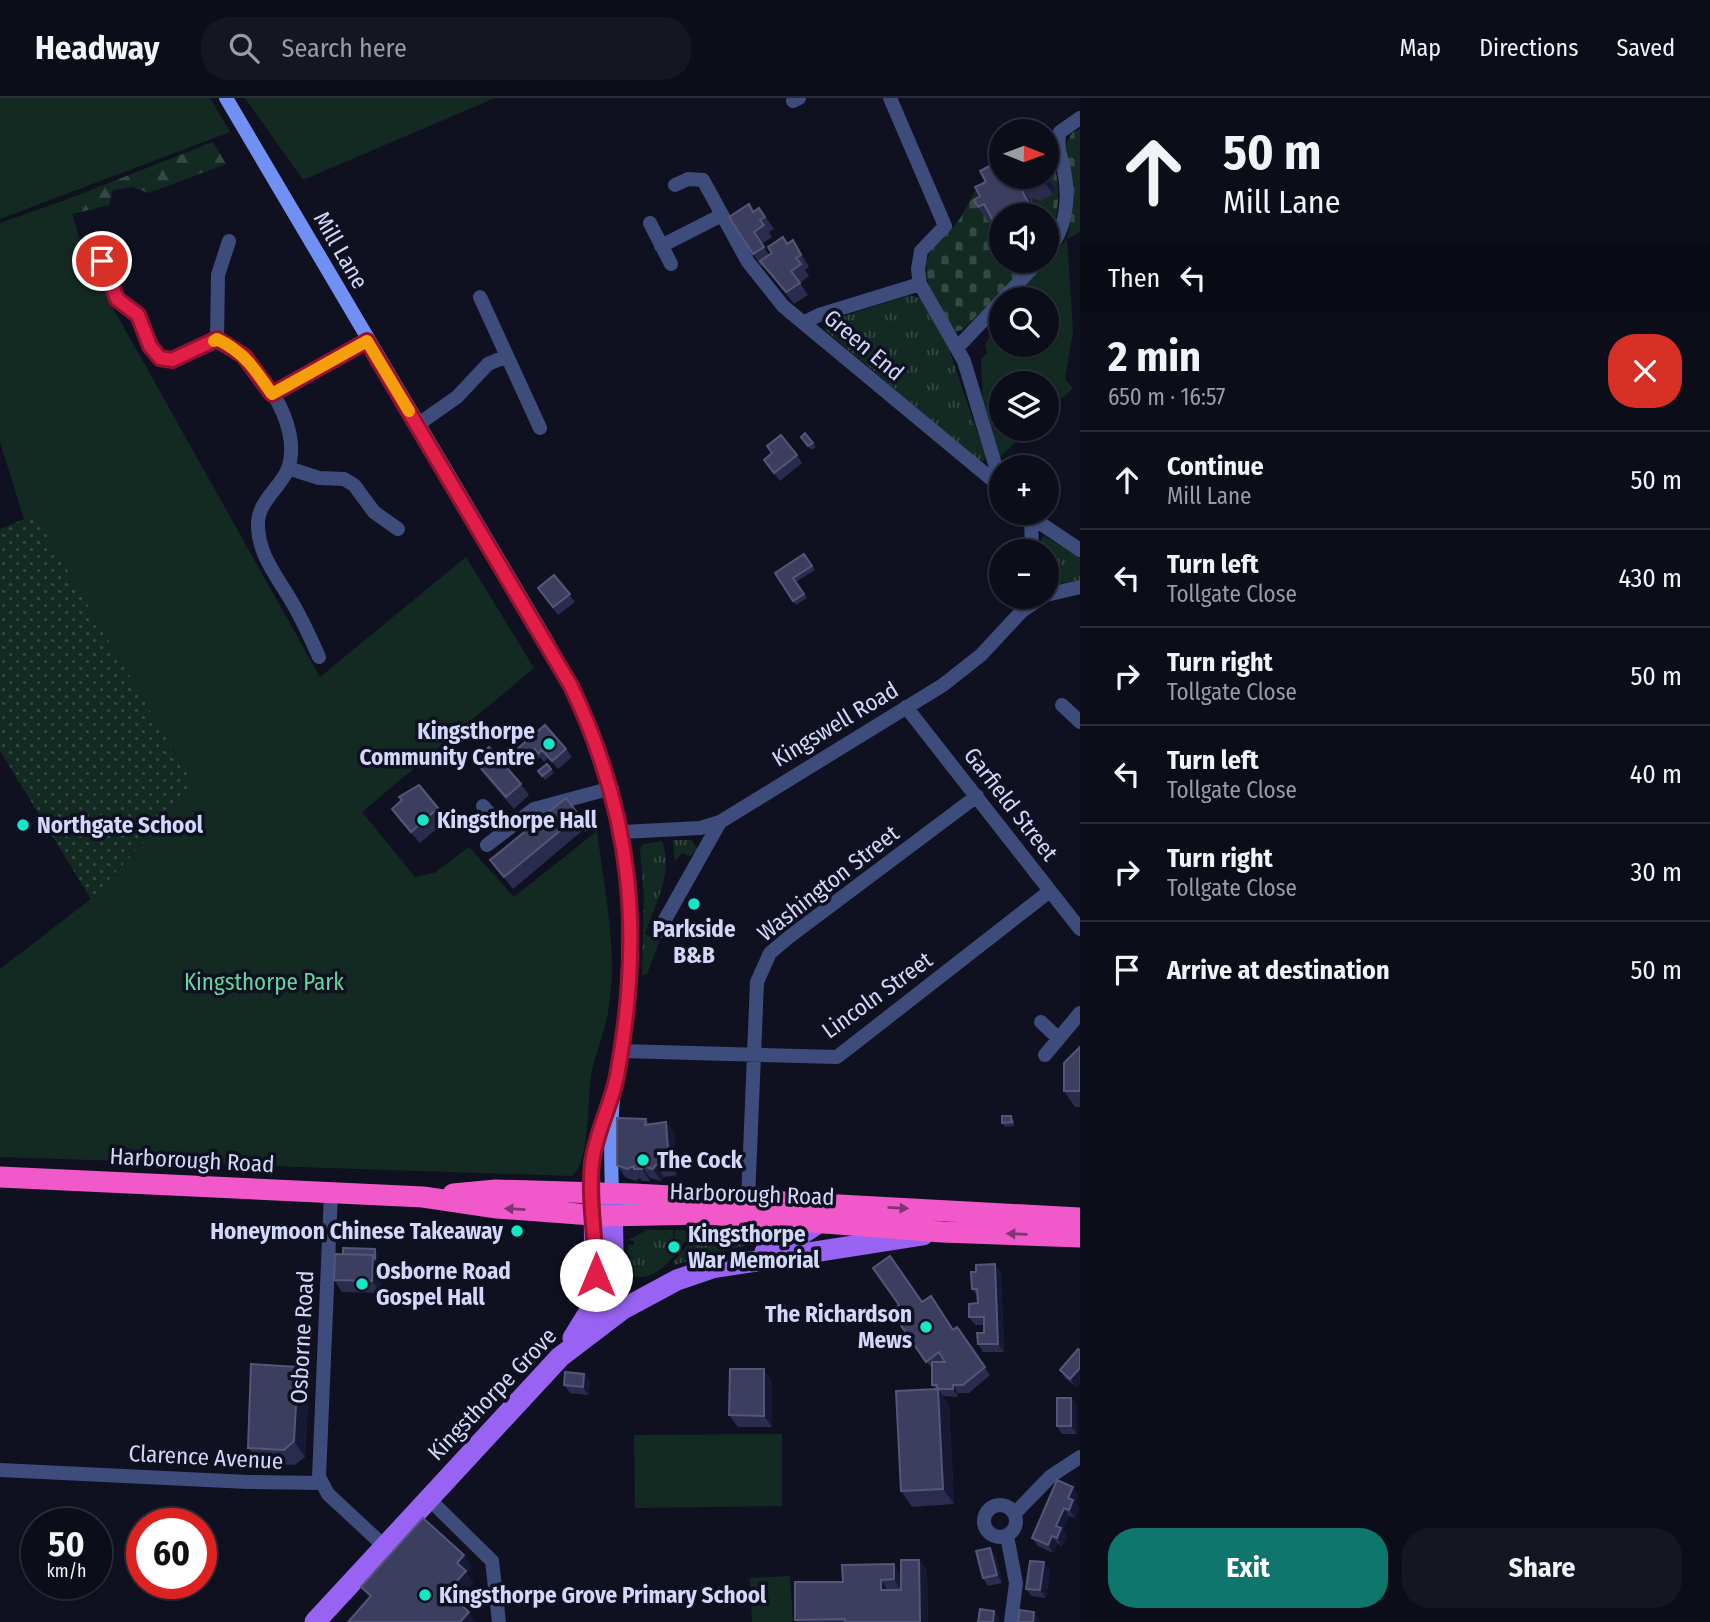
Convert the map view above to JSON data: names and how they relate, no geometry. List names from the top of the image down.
{
  "streets": {
    "highway": ["Harborough Road"],
    "main road": ["Kingsthorpe Grove"],
    "street": [
      "Mill Lane",
      "Green End",
      "Kingswell Road",
      "Garfield Street",
      "Washington Street",
      "Lincoln Street",
      "Osborne Road",
      "Clarence Avenue"
    ]
  },
  "crossings": [
    ["Mill Lane", "Kingswell Road"],
    ["Mill Lane", "Lincoln Street"],
    ["Mill Lane", "Harborough Road"],
    ["Kingswell Road", "Garfield Street"],
    ["Garfield Street", "Washington Street"],
    ["Garfield Street", "Lincoln Street"],
    ["Washington Street", "Lincoln Street"],
    ["Washington Street", "Harborough Road"],
    ["Harborough Road", "Osborne Road"],
    ["Harborough Road", "Kingsthorpe Grove"],
    ["Osborne Road", "Clarence Avenue"]
  ],
  "parks": ["Kingsthorpe Park"],
  "places": [
    "Kingsthorpe Community Centre",
    "Kingsthorpe Hall",
    "Northgate School",
    "Parkside B&B",
    "The Cock",
    "Honeymoon Chinese Takeaway",
    "Kingsthorpe War Memorial",
    "Osborne Road Gospel Hall",
    "The Richardson Mews",
    "Kingsthorpe Grove Primary School"
  ],
  "north": "right",
  "page": {
    "header": "Headway",
    "search": "Search here",
    "nav": ["Map", "Directions", "Saved"],
    "turn": ["50 m", "Mill Lane"],
    "map_buttons": ["+", "−"],
    "then": "Then",
    "heading": ["2 min", "650 m · 16:57"],
    "list": [
      {
        "name": "Continue",
        "note": "Mill Lane",
        "value": "50 m"
      },
      {
        "name": "Turn left",
        "note": "Tollgate Close",
        "value": "430 m"
      },
      {
        "name": "Turn right",
        "note": "Tollgate Close",
        "value": "50 m"
      },
      {
        "name": "Turn left",
        "note": "Tollgate Close",
        "value": "40 m"
      },
      {
        "name": "Turn right",
        "note": "Tollgate Close",
        "value": "30 m"
      },
      {
        "name": "Arrive at destination",
        "value": "50 m"
      }
    ],
    "speed": "50 km/h",
    "limit": "60",
    "buttons": ["Exit", "Share"]
  }
}
